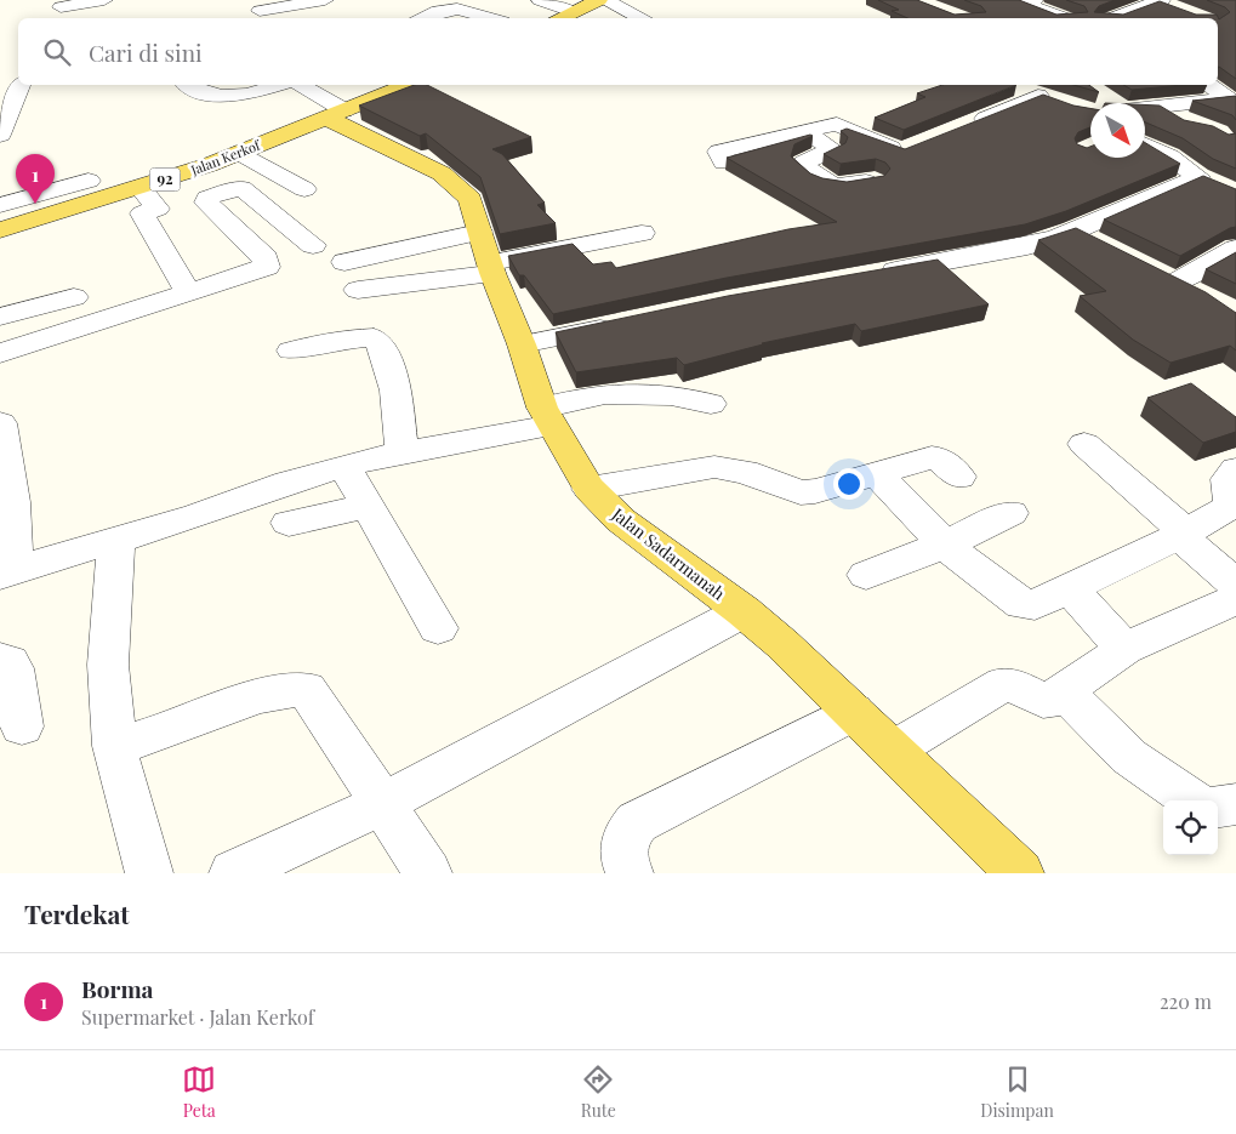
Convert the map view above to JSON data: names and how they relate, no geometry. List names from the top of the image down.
{
  "streets": {
    "main road": ["Jalan Kerkof", "92", "Jalan Sadarmanah"]
  },
  "crossings": [
    ["Jalan Kerkof", "Jalan Sadarmanah"]
  ],
  "north": "bottom right",
  "page": {
    "search": "Cari di sini",
    "pins": "1",
    "heading": "Terdekat",
    "list": [
      {
        "mark": "1",
        "name": "Borma",
        "note": "Supermarket · Jalan Kerkof",
        "value": "220 m"
      }
    ],
    "nav": ["Peta", "Rute", "Disimpan"]
  }
}
